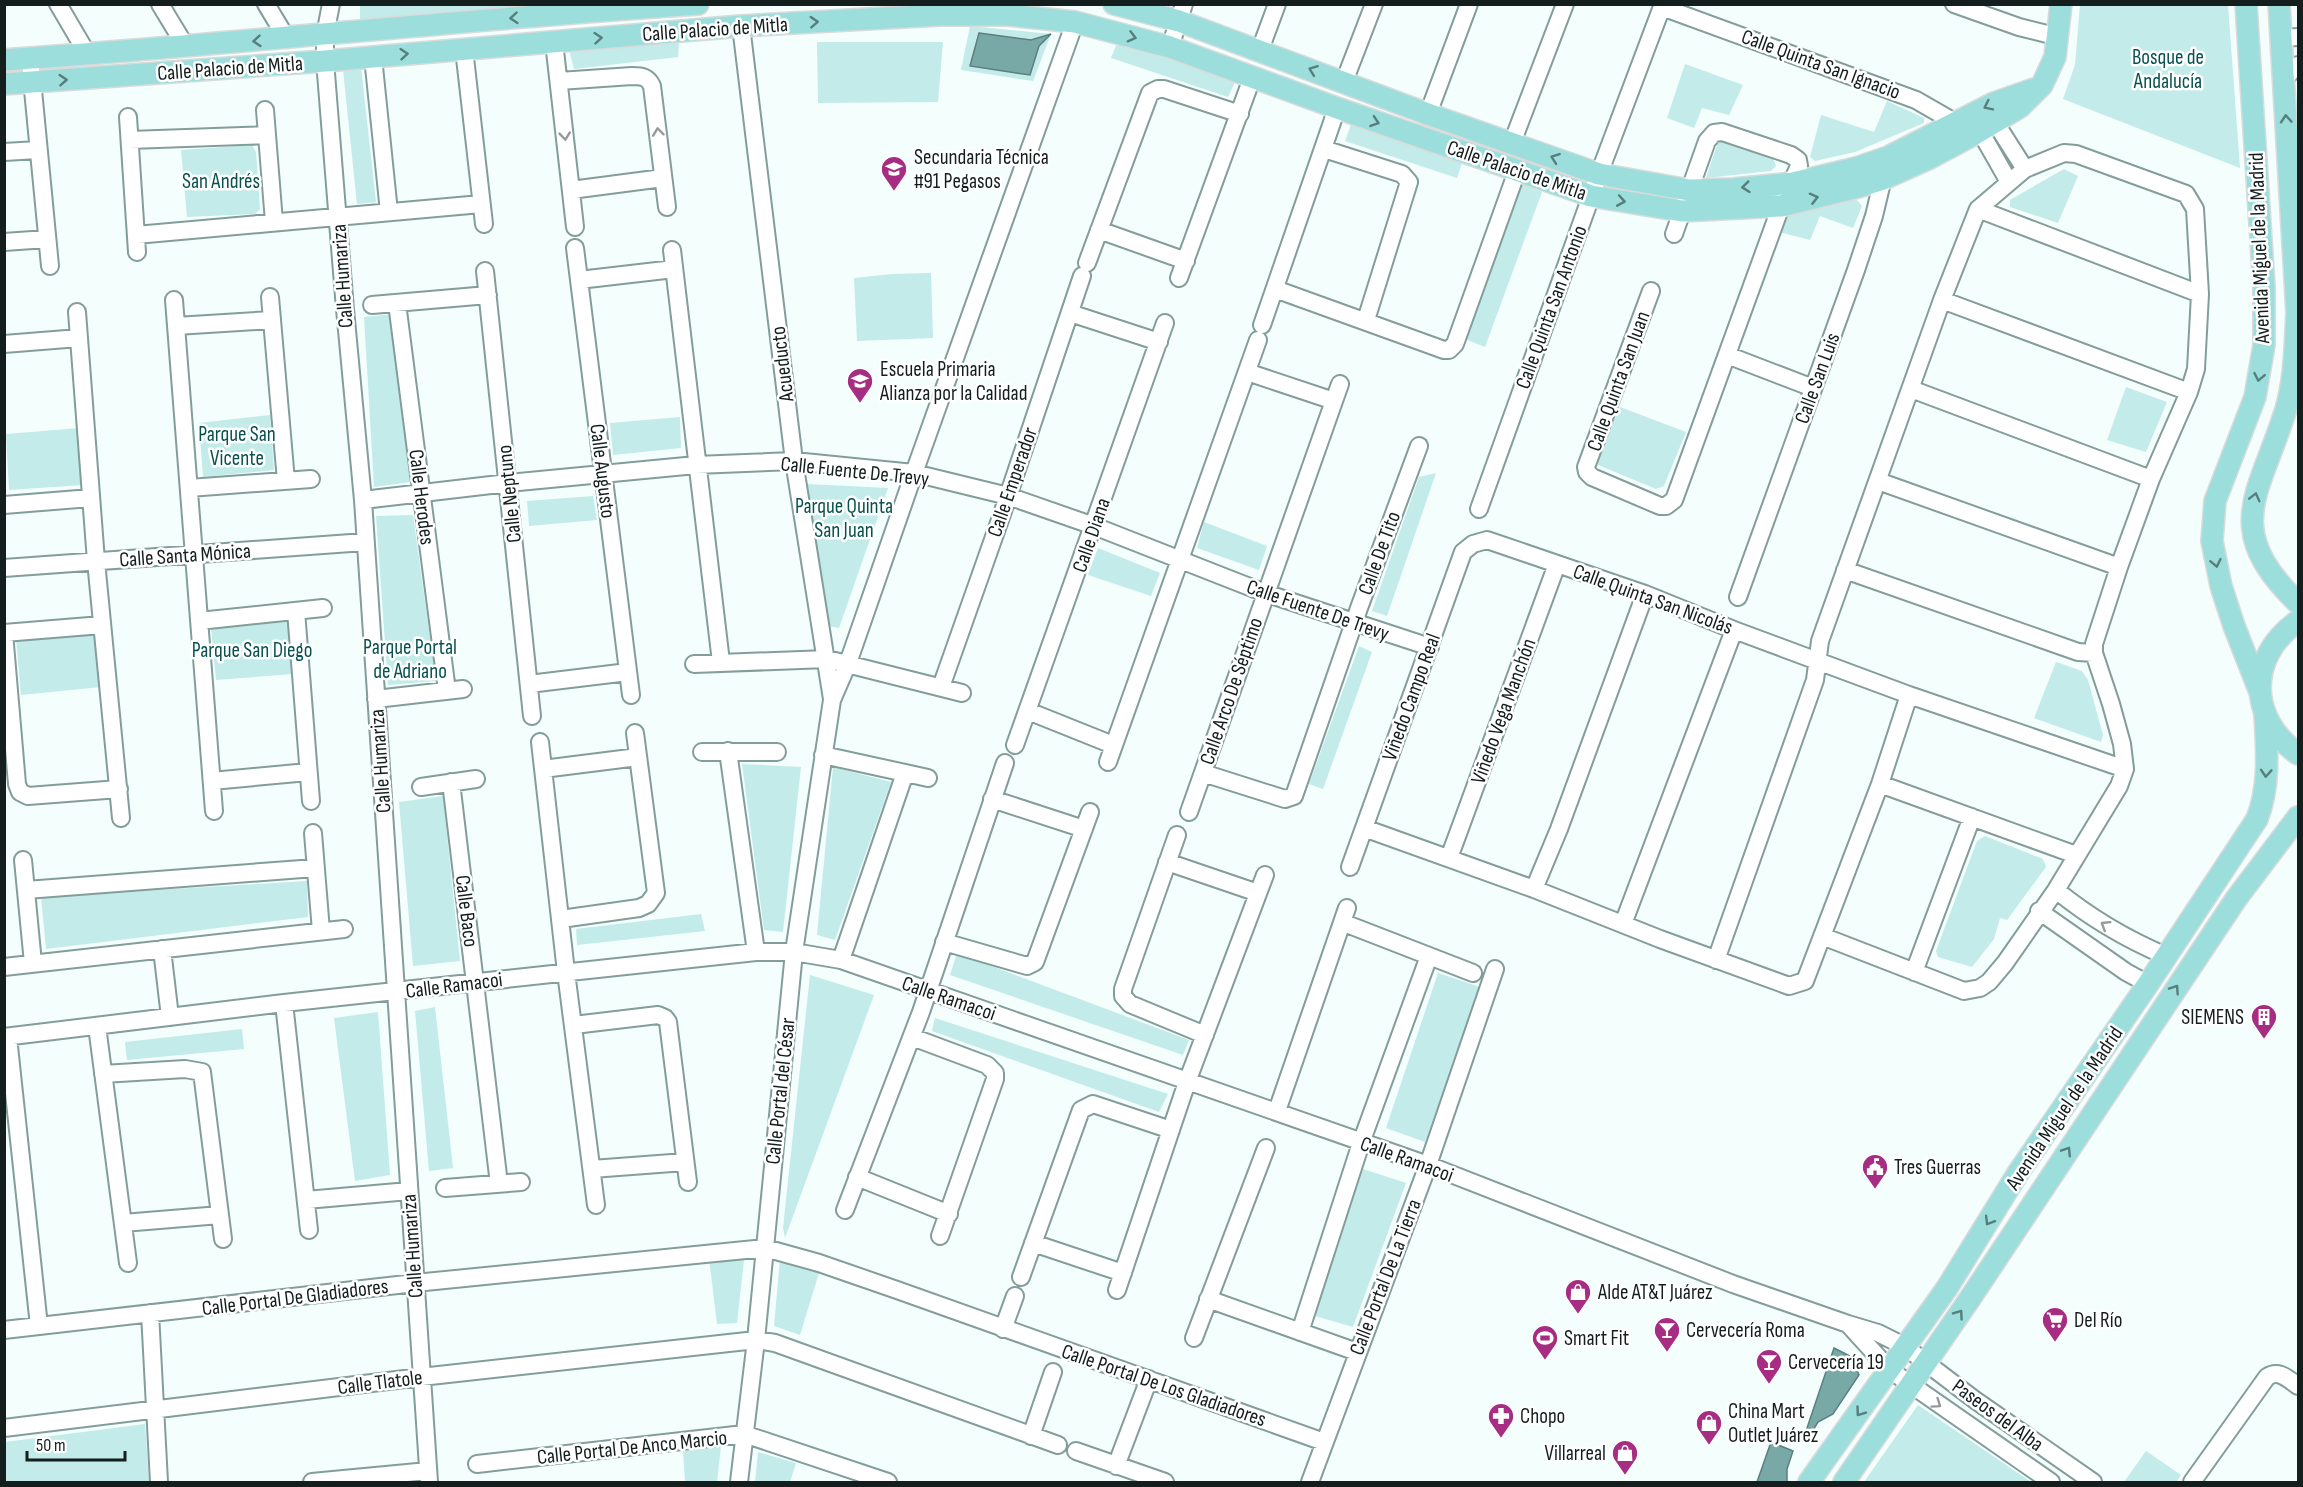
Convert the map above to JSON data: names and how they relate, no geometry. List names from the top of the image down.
{
  "streets": {
    "main road": ["Calle Palacio de Mitla", "Avenida Miguel de la Madrid"],
    "street": [
      "Calle Quinta San Ignacio",
      "Calle Humariza",
      "Calle Quinta San Antonio",
      "Acueducto",
      "Calle San Luis",
      "Calle Quinta San Juan",
      "Calle Augusto",
      "Calle Fuente De Trevy",
      "Calle Emperador",
      "Calle Neptuno",
      "Calle Herodes",
      "Calle Diana",
      "Calle De Tito",
      "Calle Santa Mónica",
      "Calle Quinta San Nicolás",
      "Calle Arco De Séptimo",
      "Viñedo Campo Real",
      "Viñedo Vega Manchón",
      "Calle Baco",
      "Calle Ramacoi",
      "Calle Portal del César",
      "Calle Portal De La Tierra",
      "Calle Portal De Gladiadores",
      "Calle Tlatole",
      "Calle Portal De Los Gladiadores",
      "Paseos del Alba",
      "Calle Portal De Anco Marcio"
    ]
  },
  "crossings": [
    ["Calle Palacio de Mitla", "Calle Quinta San Ignacio"],
    ["Calle Palacio de Mitla", "Calle Humariza"],
    ["Calle Palacio de Mitla", "Calle Quinta San Antonio"],
    ["Calle Palacio de Mitla", "Acueducto"],
    ["Calle Palacio de Mitla", "Calle San Luis"],
    ["Calle Palacio de Mitla", "Calle Quinta San Juan"],
    ["Calle Quinta San Ignacio", "Calle Quinta San Antonio"],
    ["Avenida Miguel de la Madrid", "Calle Ramacoi"],
    ["Avenida Miguel de la Madrid", "Paseos del Alba"],
    ["Calle Humariza", "Calle Fuente De Trevy"],
    ["Calle Humariza", "Calle Herodes"],
    ["Calle Humariza", "Calle Santa Mónica"],
    ["Calle Humariza", "Calle Ramacoi"],
    ["Calle Humariza", "Calle Portal De Gladiadores"],
    ["Calle Humariza", "Calle Tlatole"],
    ["Acueducto", "Calle Fuente De Trevy"],
    ["Acueducto", "Calle Portal del César"],
    ["Calle Augusto", "Calle Fuente De Trevy"],
    ["Calle Fuente De Trevy", "Calle Emperador"],
    ["Calle Fuente De Trevy", "Calle Neptuno"],
    ["Calle Fuente De Trevy", "Calle Herodes"],
    ["Calle Fuente De Trevy", "Calle Diana"],
    ["Calle Fuente De Trevy", "Calle De Tito"],
    ["Calle Fuente De Trevy", "Calle Arco De Séptimo"],
    ["Calle Fuente De Trevy", "Viñedo Campo Real"],
    ["Calle De Tito", "Calle Arco De Séptimo"],
    ["Calle Quinta San Nicolás", "Viñedo Campo Real"],
    ["Calle Quinta San Nicolás", "Viñedo Vega Manchón"],
    ["Calle Baco", "Calle Ramacoi"],
    ["Calle Ramacoi", "Calle Portal del César"],
    ["Calle Ramacoi", "Calle Portal De La Tierra"],
    ["Calle Ramacoi", "Paseos del Alba"],
    ["Calle Portal del César", "Calle Portal De Gladiadores"],
    ["Calle Portal del César", "Calle Tlatole"],
    ["Calle Portal del César", "Calle Portal De Los Gladiadores"],
    ["Calle Portal del César", "Calle Portal De Anco Marcio"],
    ["Calle Portal De La Tierra", "Calle Portal De Los Gladiadores"],
    ["Calle Portal De Gladiadores", "Calle Portal De Los Gladiadores"]
  ],
  "parks": [
    "Bosque de Andalucía",
    "San Andrés",
    "Parque San Vicente",
    "Parque Quinta San Juan",
    "Parque Portal de Adriano",
    "Parque San Diego"
  ],
  "places": {
    "school or university": ["Secundaria Técnica #91 Pegasos", "Escuela Primaria Alianza por la Calidad"],
    "building": ["SIEMENS"],
    "public building": ["Tres Guerras"],
    "shop": ["Alde AT&T Juárez", "China Mart Outlet Juárez", "Villarreal"],
    "supermarket": ["Del Río"],
    "bar": ["Cervecería Roma", "Cervecería 19"],
    "sports": ["Smart Fit"],
    "pharmacy": ["Chopo"]
  },
  "scale_bar": "50 m"
}
